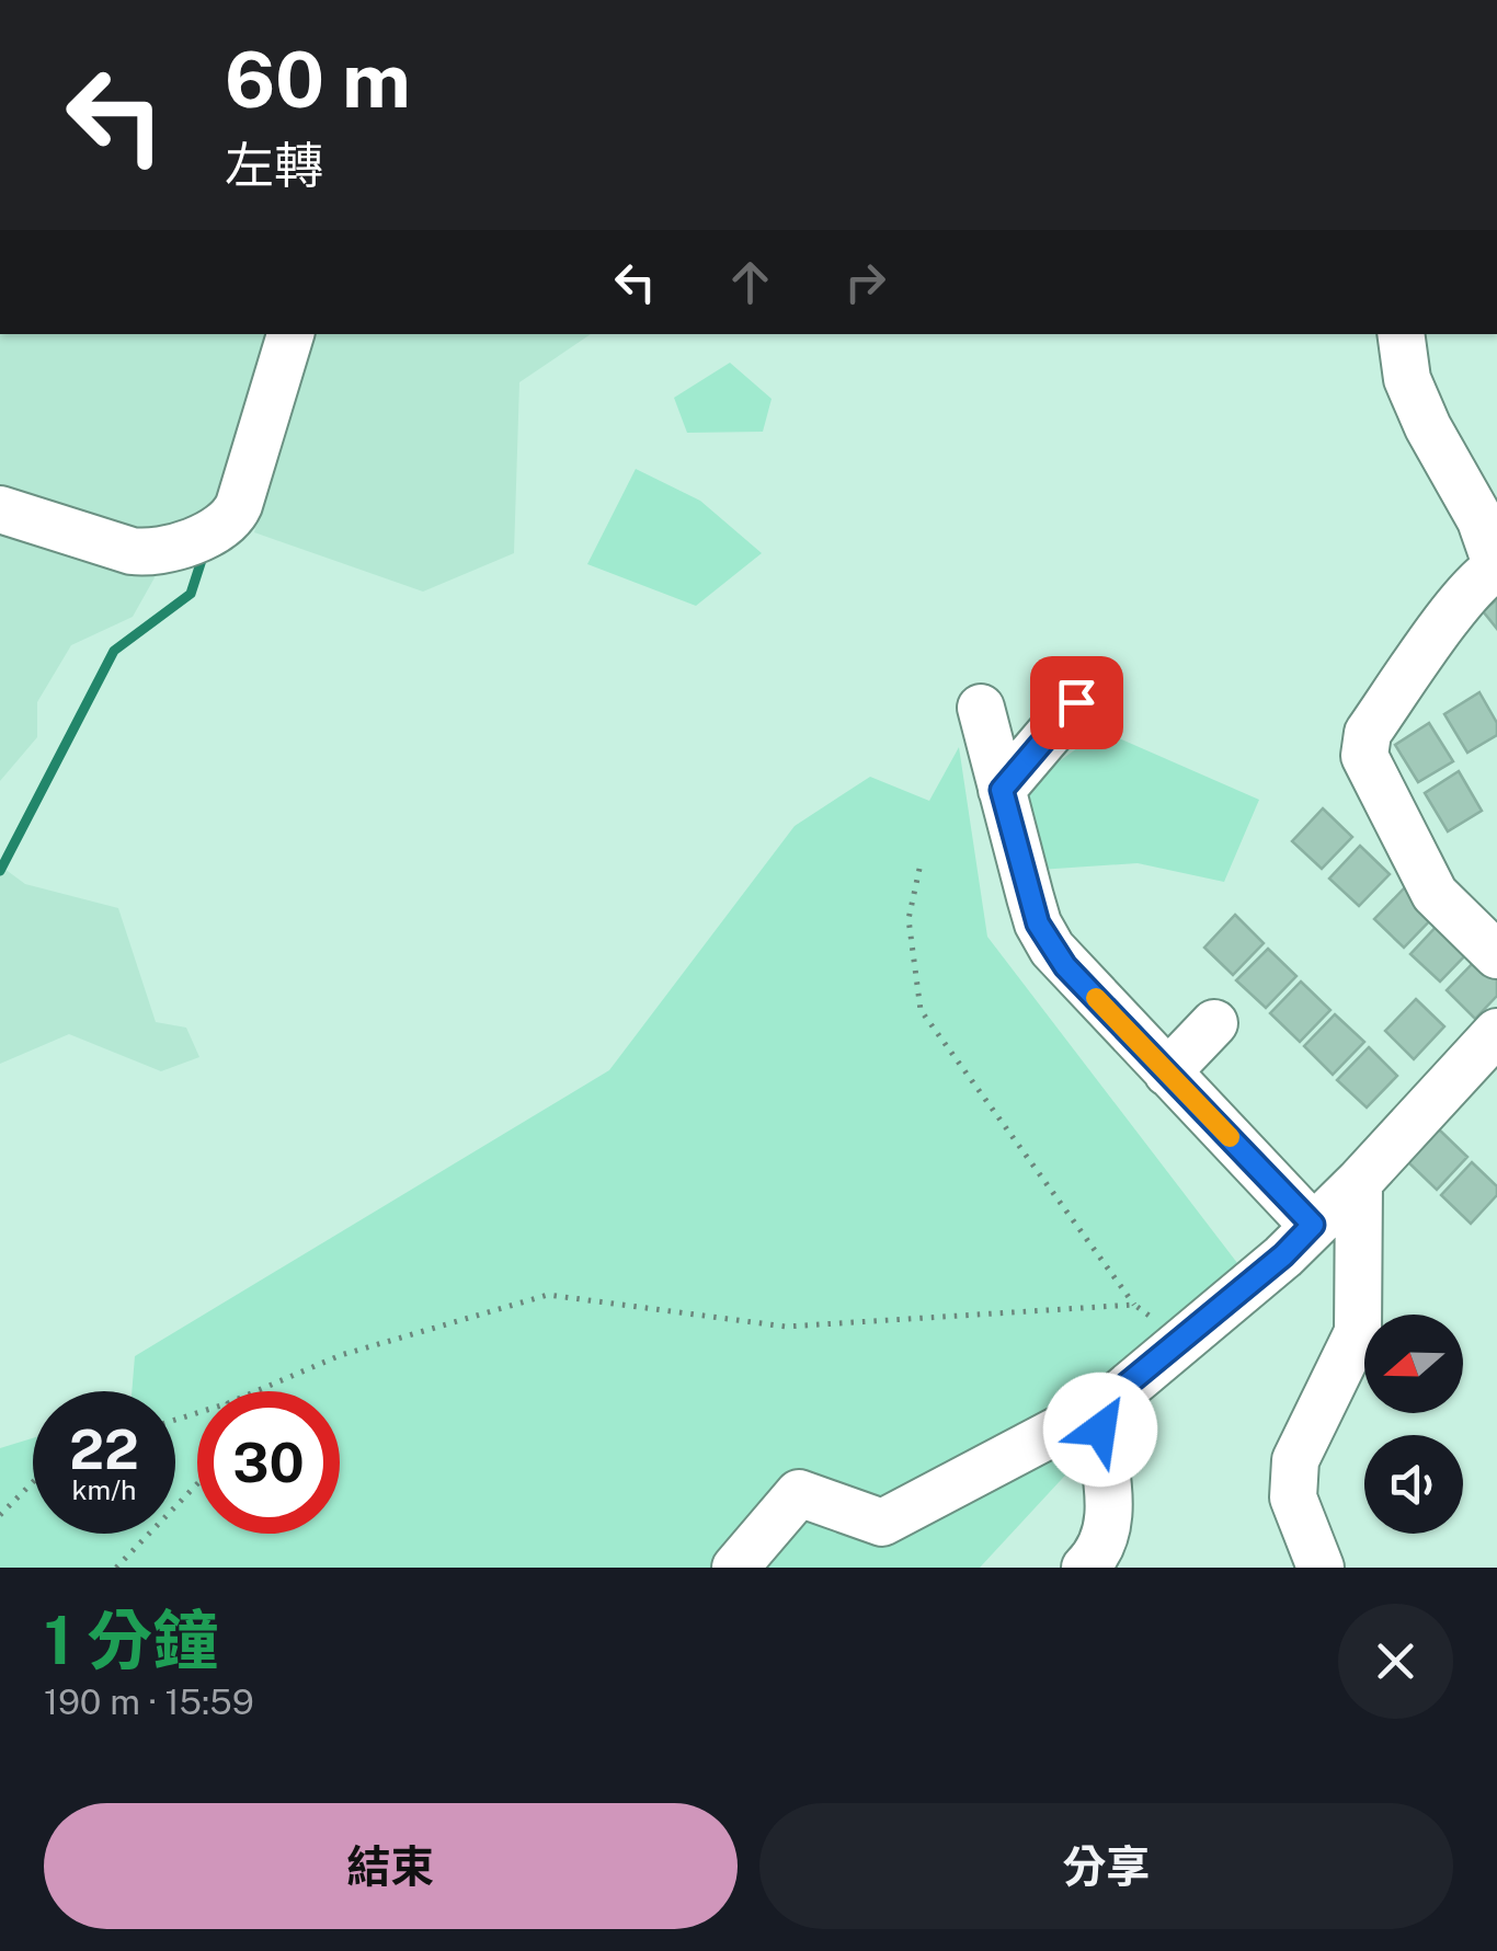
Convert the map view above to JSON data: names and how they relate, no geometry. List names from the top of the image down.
{
  "north": "left",
  "page": {
    "turn": ["60 m", "左轉"],
    "speed": "22 km/h",
    "limit": "30",
    "heading": ["1 分鐘", "190 m · 15:59"],
    "buttons": ["結束", "分享"]
  }
}
